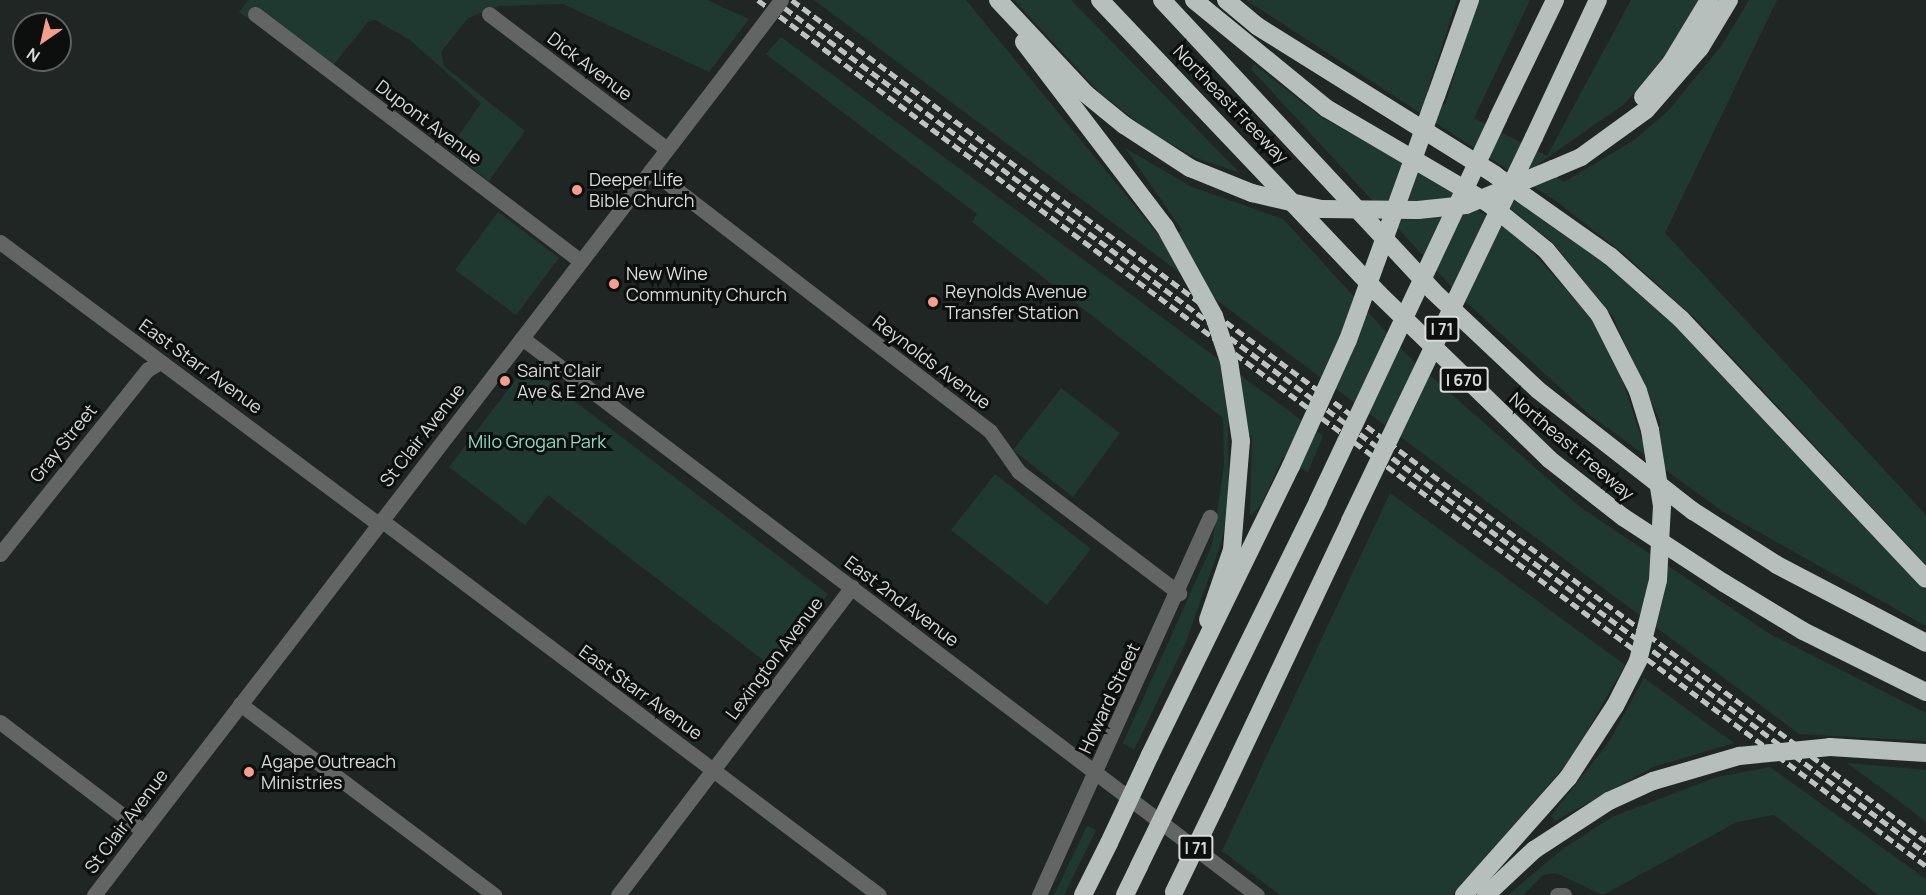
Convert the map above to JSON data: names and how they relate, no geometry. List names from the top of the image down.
{
  "streets": {
    "highway": ["Northeast Freeway", "I 71", "I 670"],
    "street": [
      "Dick Avenue",
      "Dupont Avenue",
      "Reynolds Avenue",
      "East Starr Avenue",
      "St Clair Avenue",
      "Gray Street",
      "East 2nd Avenue",
      "Lexington Avenue",
      "Howard Street"
    ]
  },
  "crossings": [
    ["Dick Avenue", "St Clair Avenue"],
    ["Dupont Avenue", "St Clair Avenue"],
    ["Reynolds Avenue", "St Clair Avenue"],
    ["Reynolds Avenue", "Howard Street"],
    ["East Starr Avenue", "St Clair Avenue"],
    ["East Starr Avenue", "Gray Street"],
    ["East Starr Avenue", "Lexington Avenue"],
    ["St Clair Avenue", "East 2nd Avenue"],
    ["East 2nd Avenue", "Lexington Avenue"],
    ["East 2nd Avenue", "Howard Street"]
  ],
  "parks": ["Milo Grogan Park"],
  "places": [
    "Deeper Life Bible Church",
    "New Wine Community Church",
    "Reynolds Avenue Transfer Station",
    "Saint Clair Ave & E 2nd Ave",
    "Agape Outreach Ministries"
  ],
  "north": "bottom left"
}
